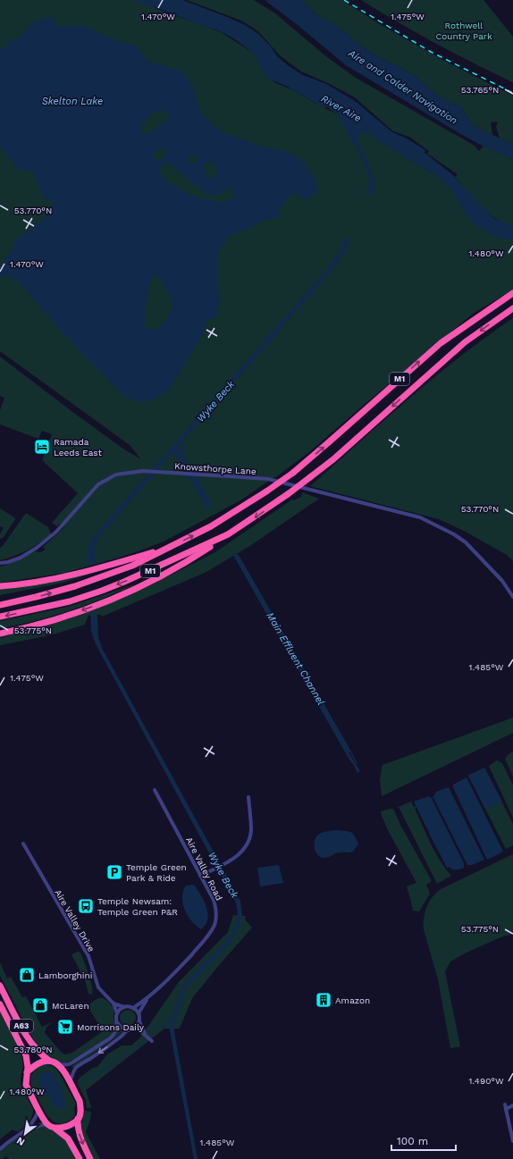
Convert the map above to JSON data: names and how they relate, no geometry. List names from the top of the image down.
{
  "streets": {
    "highway": ["M1", "A63"],
    "street": ["Knowsthorpe Lane", "Aire Valley Road", "Aire Valley Drive"]
  },
  "crossings": [
    ["Aire Valley Road", "Aire Valley Drive"]
  ],
  "water": [
    "Aire and Calder Navigation",
    "Skelton Lake",
    "River Aire",
    "Wyke Beck",
    "Main Effluent Channel"
  ],
  "parks": ["Rothwell Country Park"],
  "places": {
    "hotel": ["Ramada Leeds East"],
    "parking": ["Temple Green Park & Ride"],
    "bus stop": ["Temple Newsam: Temple Green P&R"],
    "shop": ["Lamborghini", "McLaren"],
    "building": ["Amazon"],
    "supermarket": ["Morrisons Daily"]
  },
  "scale_bar": "100 m",
  "north": "bottom left",
  "coordinates": [
    "1.475°W",
    "1.470°W",
    "53.765°N",
    "53.770°N",
    "1.480°W",
    "53.775°N",
    "1.485°W",
    "53.780°N",
    "1.490°W"
  ]
}
